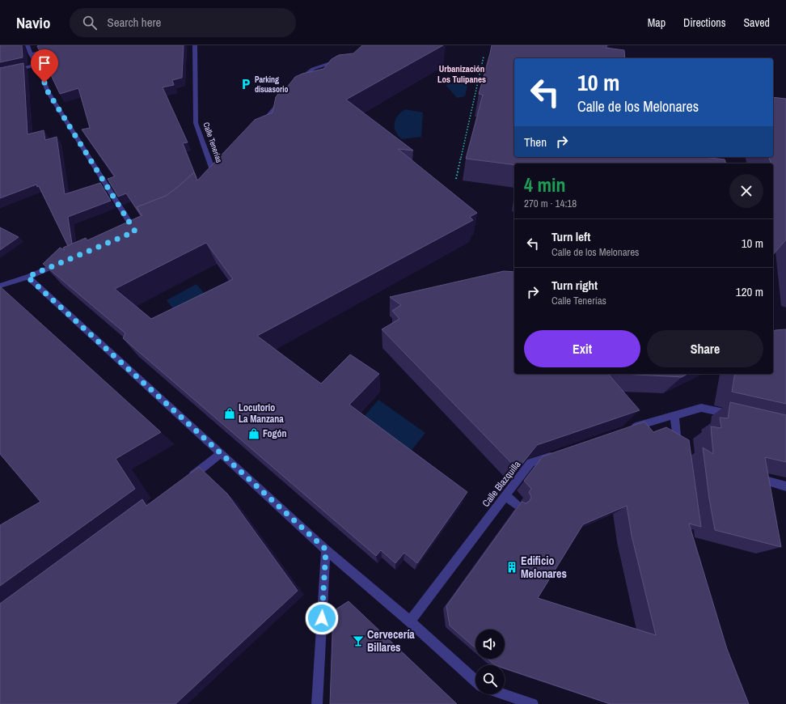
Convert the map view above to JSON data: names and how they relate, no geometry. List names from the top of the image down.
{
  "streets": {
    "street": ["Calle Tenerías", "Calle Blazquilla"]
  },
  "districts": ["Urbanización Los Tulipanes"],
  "places": {
    "parking": ["Parking disuasorio"],
    "shop": ["Locutorio La Manzana", "Fogón"],
    "building": ["Edificio Melonares"],
    "bar": ["Cervecería Billares"]
  },
  "page": {
    "header": "Navio",
    "search": "Search here",
    "nav": ["Map", "Directions", "Saved"],
    "turn": ["10 m", "Calle de los Melonares"],
    "then": "Then",
    "heading": ["4 min", "270 m · 14:18"],
    "list": [
      {
        "name": "Turn left",
        "note": "Calle de los Melonares",
        "value": "10 m"
      },
      {
        "name": "Turn right",
        "note": "Calle Tenerías",
        "value": "120 m"
      }
    ],
    "buttons": ["Exit", "Share"]
  }
}
